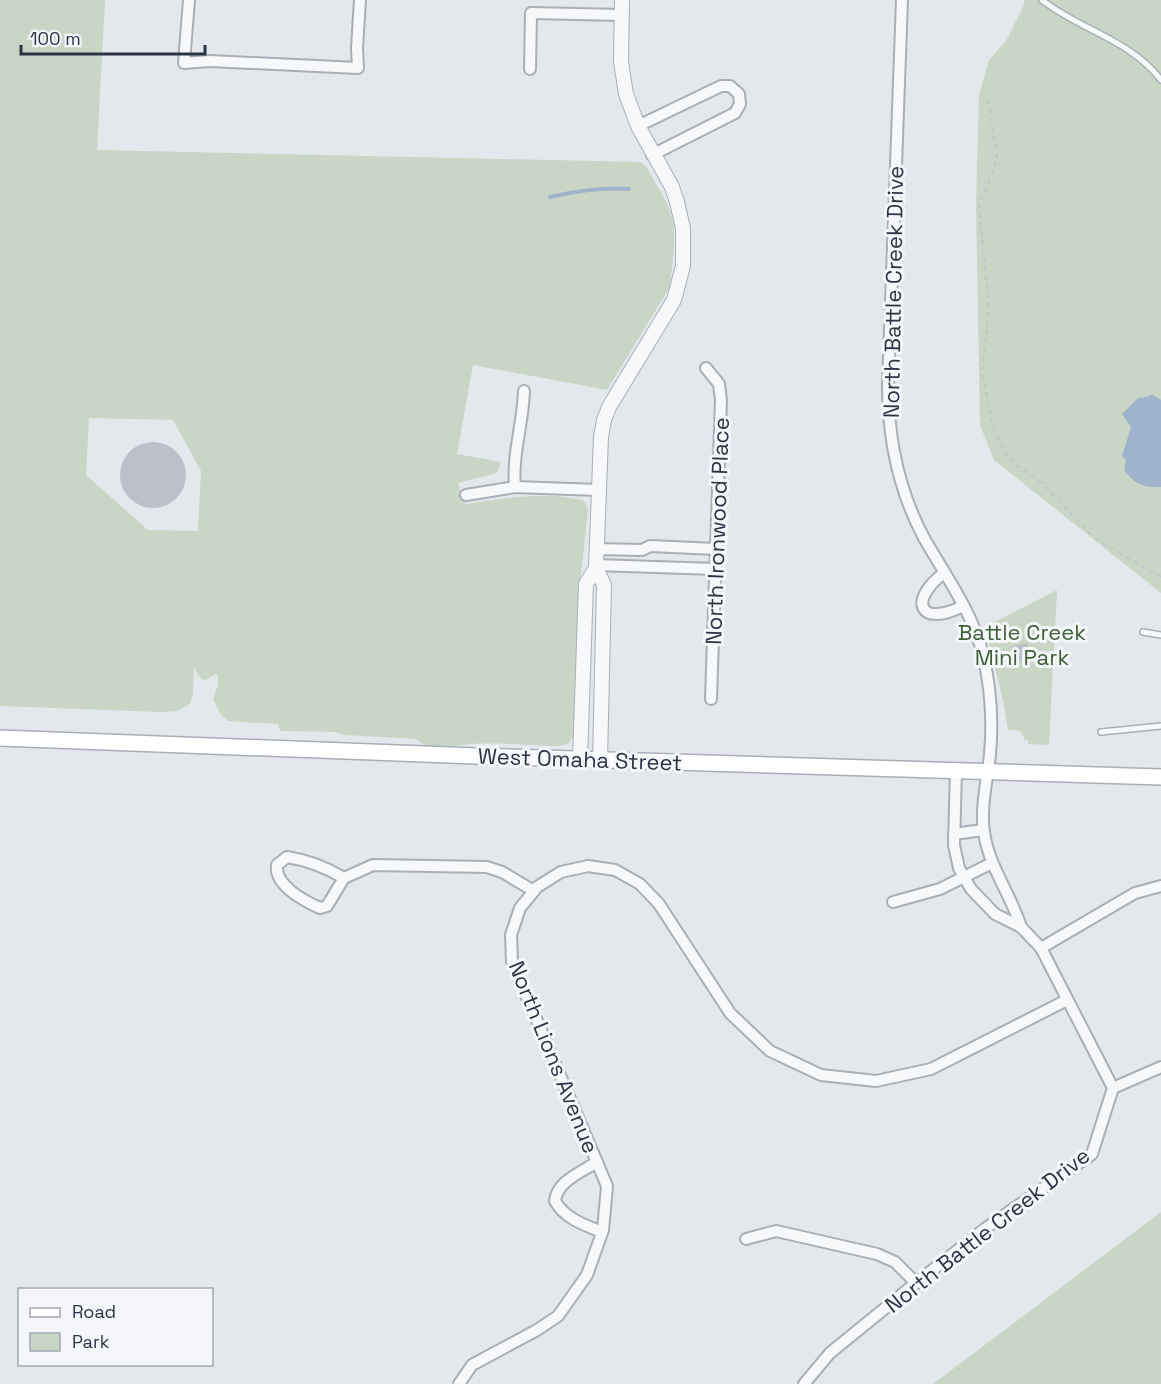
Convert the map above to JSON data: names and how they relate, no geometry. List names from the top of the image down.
{
  "streets": {
    "main road": ["West Omaha Street"],
    "street": ["North Battle Creek Drive", "North Ironwood Place", "North Lions Avenue"]
  },
  "crossings": [
    ["North Battle Creek Drive", "West Omaha Street"]
  ],
  "parks": ["Battle Creek Mini Park"],
  "legend": ["Road", "Park"],
  "scale_bar": "100 m"
}
